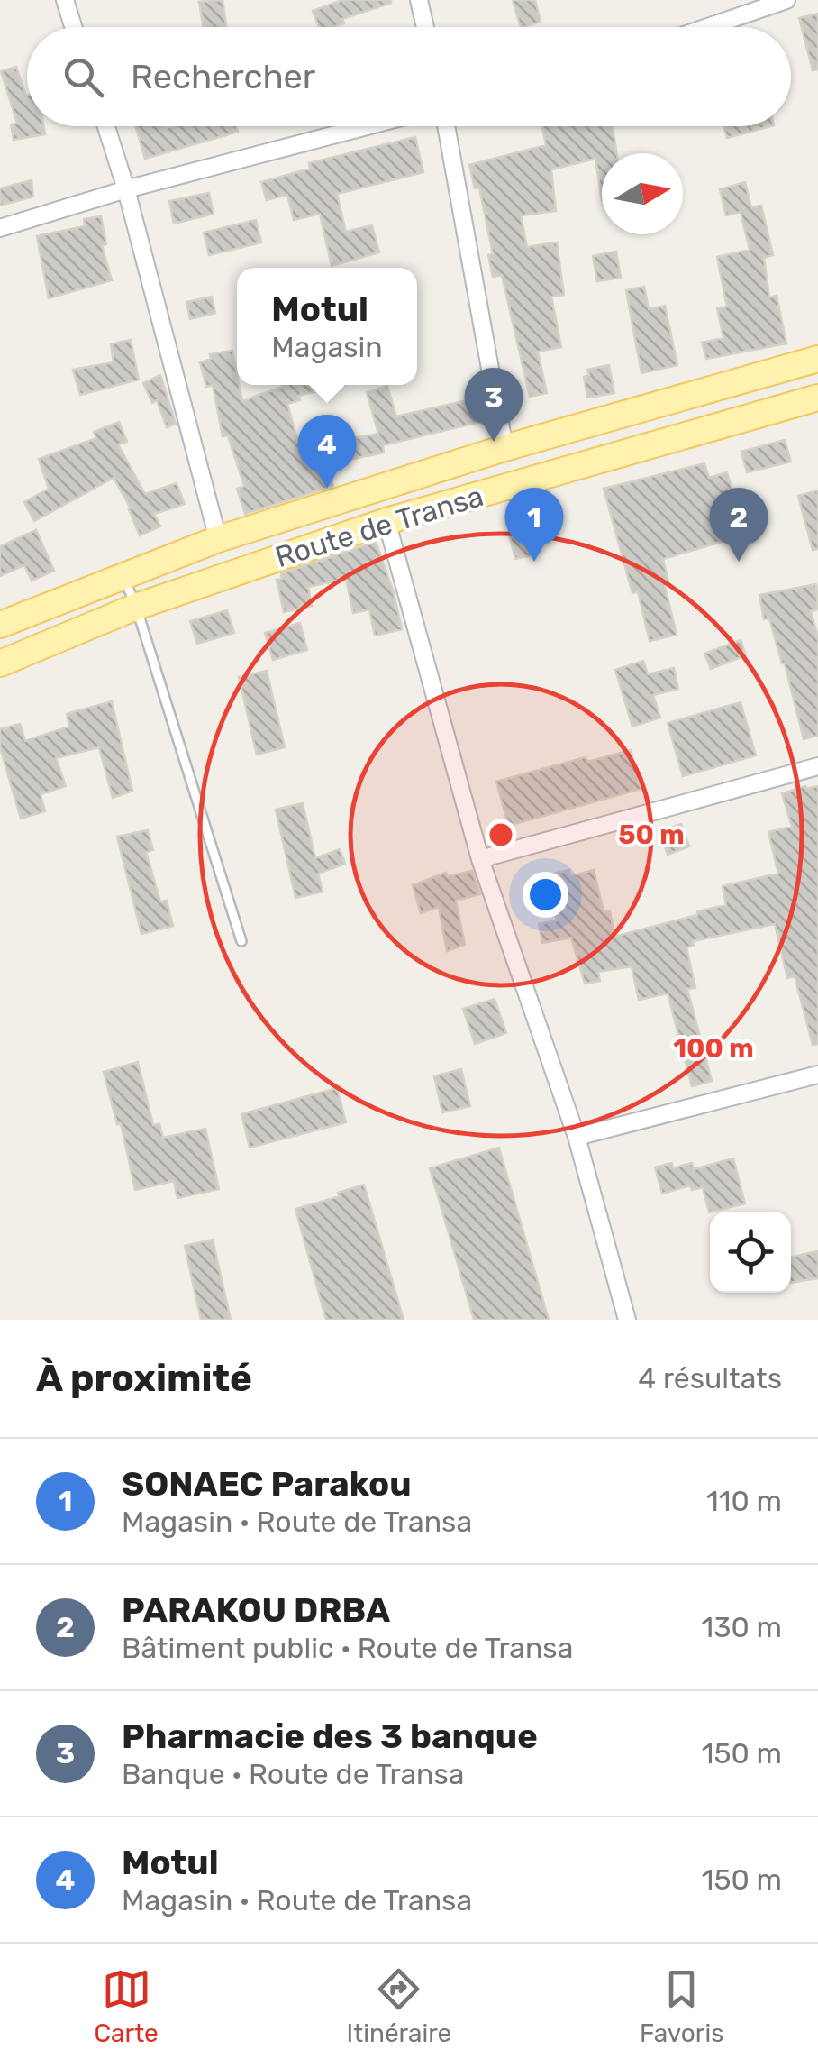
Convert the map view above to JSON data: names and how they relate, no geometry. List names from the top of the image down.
{
  "streets": {
    "main road": ["Route de Transa"]
  },
  "north": "right",
  "page": {
    "search": "Rechercher",
    "popup": ["Motul", "Magasin"],
    "pins": [
      "3",
      "4",
      "1",
      "2"
    ],
    "heading": ["À proximité", "4 résultats"],
    "list": [
      {
        "mark": "1",
        "name": "SONAEC Parakou",
        "note": "Magasin · Route de Transa",
        "value": "110 m"
      },
      {
        "mark": "2",
        "name": "PARAKOU DRBA",
        "note": "Bâtiment public · Route de Transa",
        "value": "130 m"
      },
      {
        "mark": "3",
        "name": "Pharmacie des 3 banque",
        "note": "Banque · Route de Transa",
        "value": "150 m"
      },
      {
        "mark": "4",
        "name": "Motul",
        "note": "Magasin · Route de Transa",
        "value": "150 m"
      }
    ],
    "nav": ["Carte", "Itinéraire", "Favoris"]
  },
  "rings": ["50 m", "100 m"]
}
